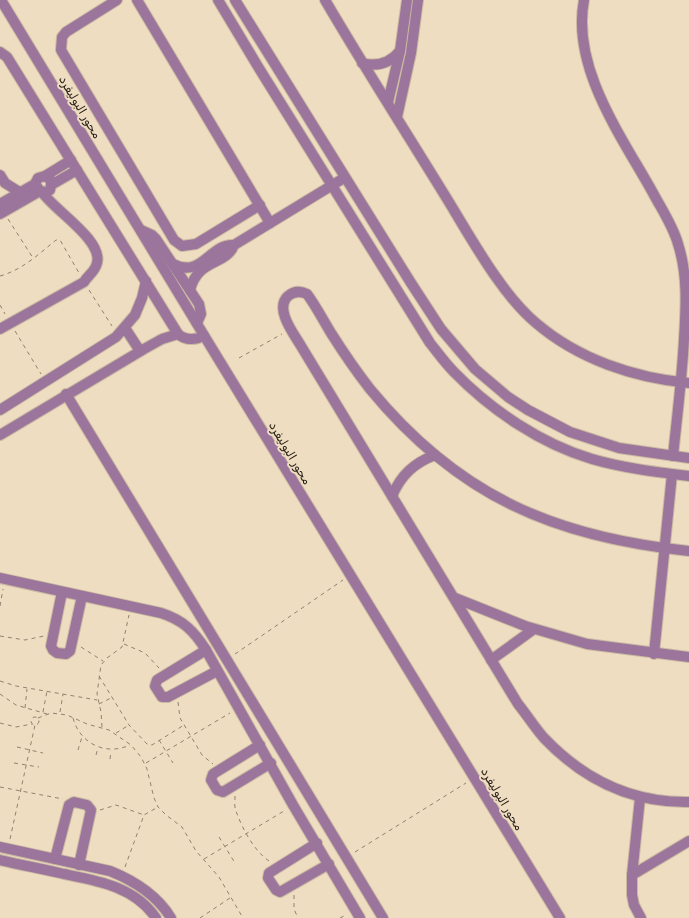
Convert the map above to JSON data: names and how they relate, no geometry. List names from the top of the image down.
{
  "streets": {
    "street": ["محور البوليفرد"]
  }
}
